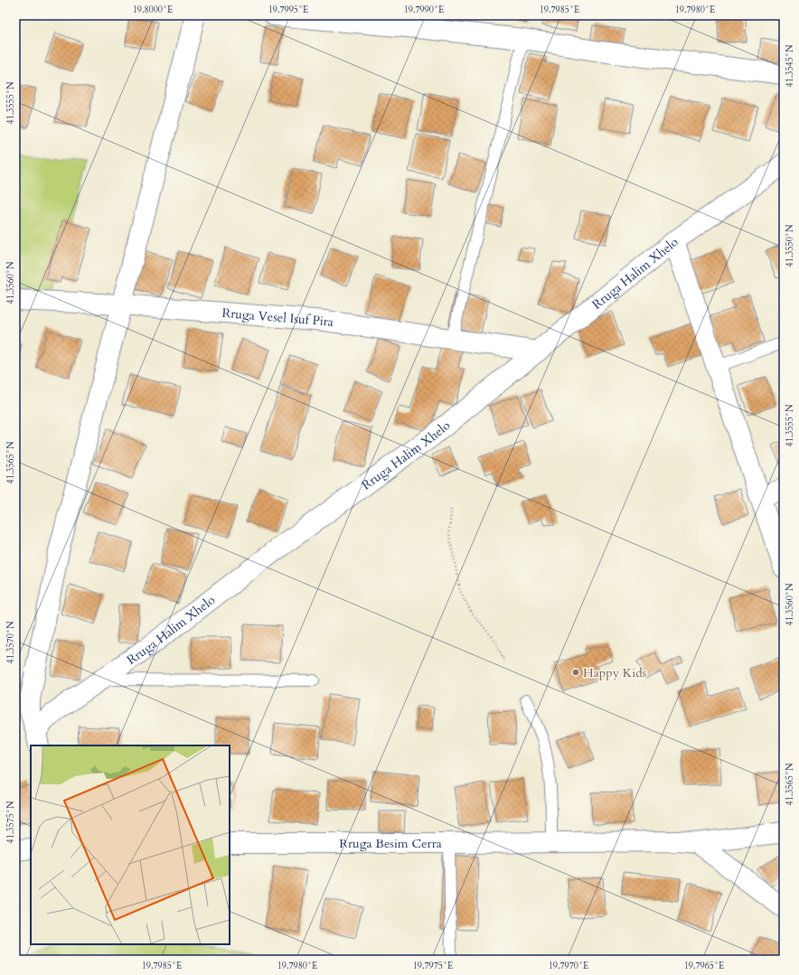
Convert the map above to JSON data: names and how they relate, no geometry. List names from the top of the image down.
{
  "streets": {
    "street": ["Rruga Halim Xhelo", "Rruga Vesel Isuf Pira", "Rruga Besim Cerra"]
  },
  "crossings": [
    ["Rruga Halim Xhelo", "Rruga Vesel Isuf Pira"]
  ],
  "places": ["Happy Kids"],
  "coordinates": [
    "19.8000°E",
    "19.7995°E",
    "19.7990°E",
    "19.7985°E",
    "19.7980°E",
    "41.3545°N",
    "41.3555°N",
    "41.3550°N",
    "41.3560°N",
    "41.3565°N",
    "41.3570°N",
    "41.3575°N",
    "19.7975°E",
    "19.7970°E",
    "19.7965°E"
  ]
}
